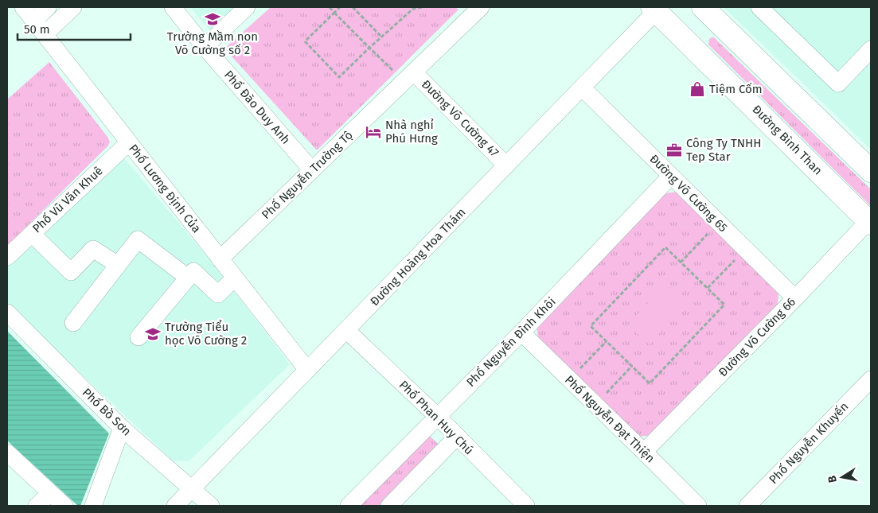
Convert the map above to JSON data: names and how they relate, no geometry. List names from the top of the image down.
{
  "streets": {
    "main road": ["Đường Bình Than"],
    "street": [
      "Phố Đào Duy Anh",
      "Đường Võ Cường 47",
      "Phố Nguyễn Trường Tộ",
      "Phố Lương Định Của",
      "Đường Võ Cường 65",
      "Phố Vũ Văn Khuê",
      "Đường Hoàng Hoa Thám",
      "Đường Võ Cường 66",
      "Phố Nguyễn Đình Khôi",
      "Phố Bồ Sơn",
      "Phố Phan Huy Chú",
      "Phố Nguyễn Đạt Thiện",
      "Phố Nguyễn Khuyến"
    ]
  },
  "crossings": [
    ["Phố Đào Duy Anh", "Phố Nguyễn Trường Tộ"],
    ["Đường Võ Cường 47", "Phố Nguyễn Trường Tộ"],
    ["Đường Võ Cường 47", "Đường Hoàng Hoa Thám"],
    ["Đường Bình Than", "Đường Hoàng Hoa Thám"],
    ["Đường Bình Than", "Đường Võ Cường 66"],
    ["Phố Nguyễn Trường Tộ", "Phố Lương Định Của"],
    ["Phố Lương Định Của", "Phố Vũ Văn Khuê"],
    ["Phố Lương Định Của", "Đường Hoàng Hoa Thám"],
    ["Đường Võ Cường 65", "Đường Hoàng Hoa Thám"],
    ["Đường Võ Cường 65", "Đường Võ Cường 66"],
    ["Đường Võ Cường 65", "Phố Nguyễn Đình Khôi"],
    ["Đường Hoàng Hoa Thám", "Phố Bồ Sơn"],
    ["Đường Hoàng Hoa Thám", "Phố Phan Huy Chú"],
    ["Đường Võ Cường 66", "Phố Nguyễn Đạt Thiện"],
    ["Phố Nguyễn Đình Khôi", "Phố Phan Huy Chú"],
    ["Phố Nguyễn Đình Khôi", "Phố Nguyễn Đạt Thiện"]
  ],
  "places": {
    "school or university": ["Trường Mầm non Võ Cường số 2", "Trường Tiểu học Võ Cường 2"],
    "shop": ["Tiệm Cốm"],
    "hotel": ["Nhà nghỉ Phú Hưng"],
    "office": ["Công Ty TNHH Tep Star"]
  },
  "scale_bar": "50 m",
  "north": "left"
}
